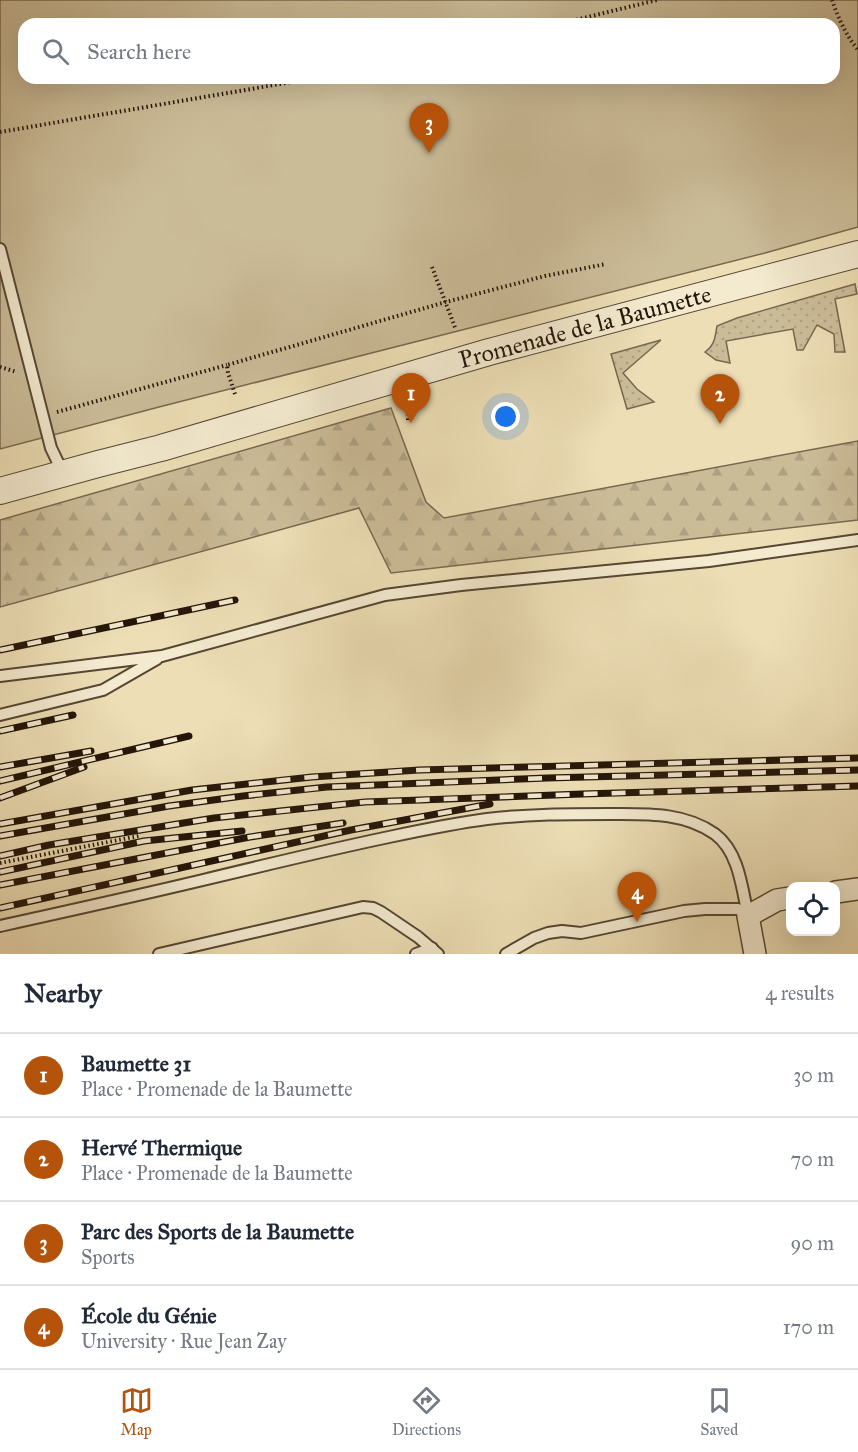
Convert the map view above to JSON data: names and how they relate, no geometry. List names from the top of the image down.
{
  "streets": {
    "street": ["Promenade de la Baumette"]
  },
  "page": {
    "search": "Search here",
    "pins": [
      "3",
      "1",
      "2",
      "4"
    ],
    "heading": ["Nearby", "4 results"],
    "list": [
      {
        "mark": "1",
        "name": "Baumette 31",
        "note": "Place · Promenade de la Baumette",
        "value": "30 m"
      },
      {
        "mark": "2",
        "name": "Hervé Thermique",
        "note": "Place · Promenade de la Baumette",
        "value": "70 m"
      },
      {
        "mark": "3",
        "name": "Parc des Sports de la Baumette",
        "note": "Sports",
        "value": "90 m"
      },
      {
        "mark": "4",
        "name": "École du Génie",
        "note": "University · Rue Jean Zay",
        "value": "170 m"
      }
    ],
    "nav": ["Map", "Directions", "Saved"]
  }
}
